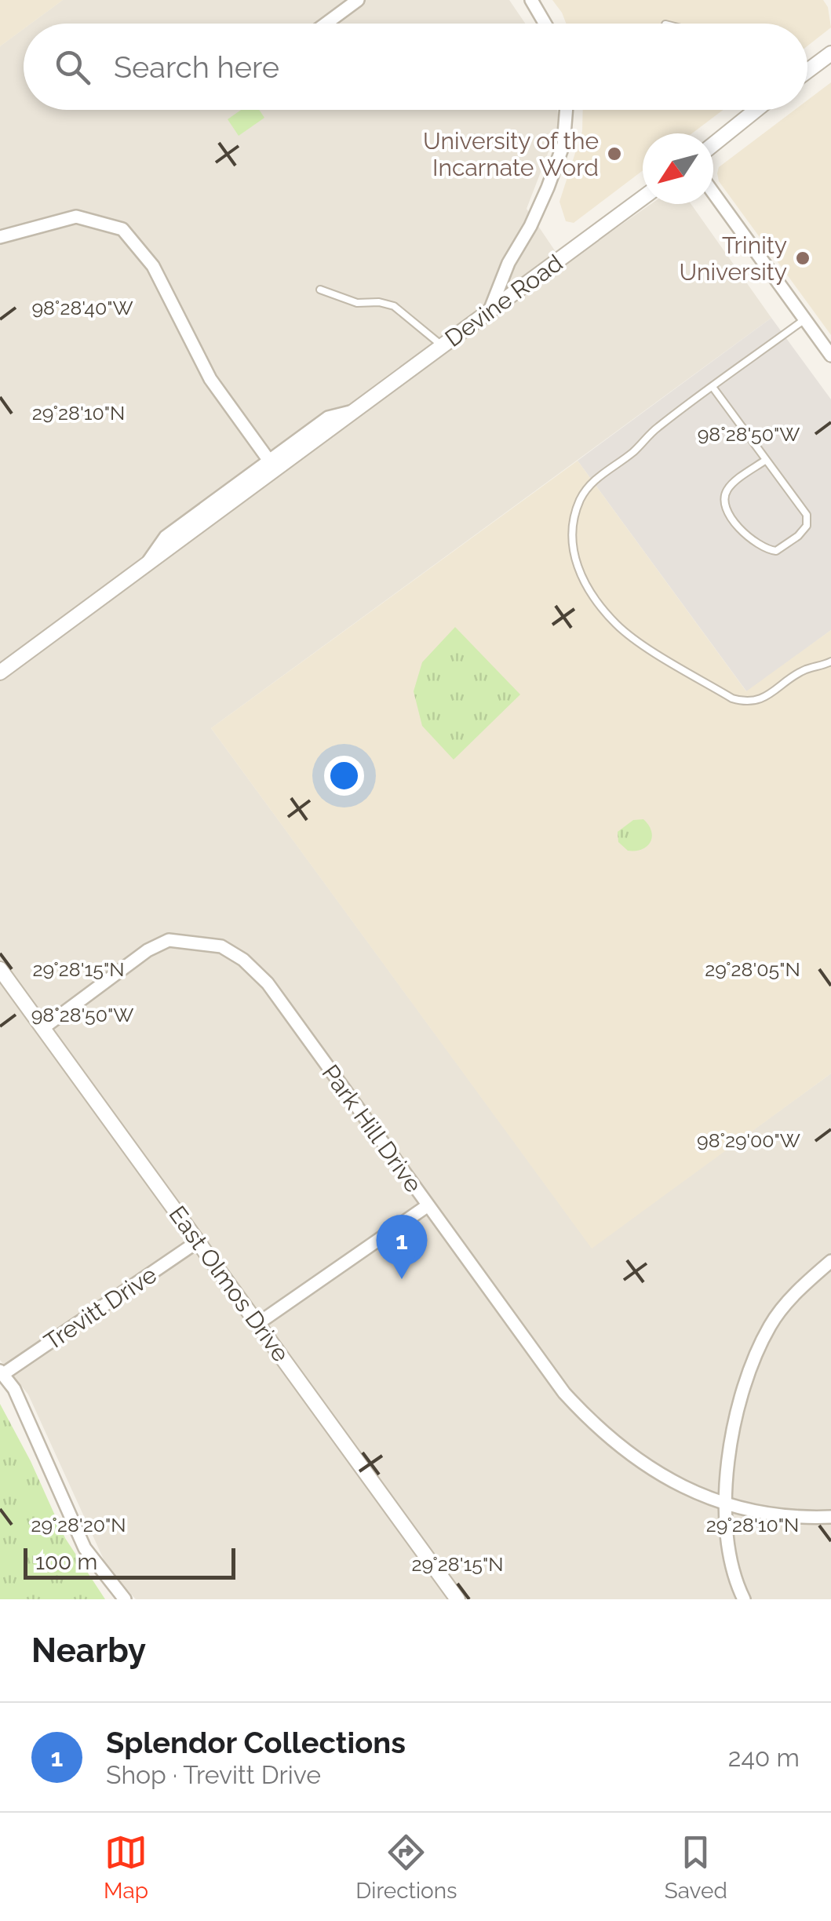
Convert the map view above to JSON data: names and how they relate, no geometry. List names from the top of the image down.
{
  "streets": {
    "street": [
      "Devine Road",
      "Park Hill Drive",
      "East Olmos Drive",
      "Trevitt Drive"
    ]
  },
  "crossings": [
    ["Park Hill Drive", "East Olmos Drive"],
    ["East Olmos Drive", "Trevitt Drive"]
  ],
  "places": ["University of the Incarnate Word", "Trinity University"],
  "scale_bar": "100 m",
  "north": "bottom left",
  "page": {
    "search": "Search here",
    "pins": "1",
    "scale": "100 m",
    "heading": "Nearby",
    "list": [
      {
        "mark": "1",
        "name": "Splendor Collections",
        "note": "Shop · Trevitt Drive",
        "value": "240 m"
      }
    ],
    "nav": ["Map", "Directions", "Saved"]
  },
  "coordinates": [
    "98°28'40\"W",
    "29°28'10\"N",
    "98°28'50\"W",
    "29°28'15\"N",
    "29°28'05\"N",
    "98°29'00\"W",
    "29°28'20\"N"
  ]
}
